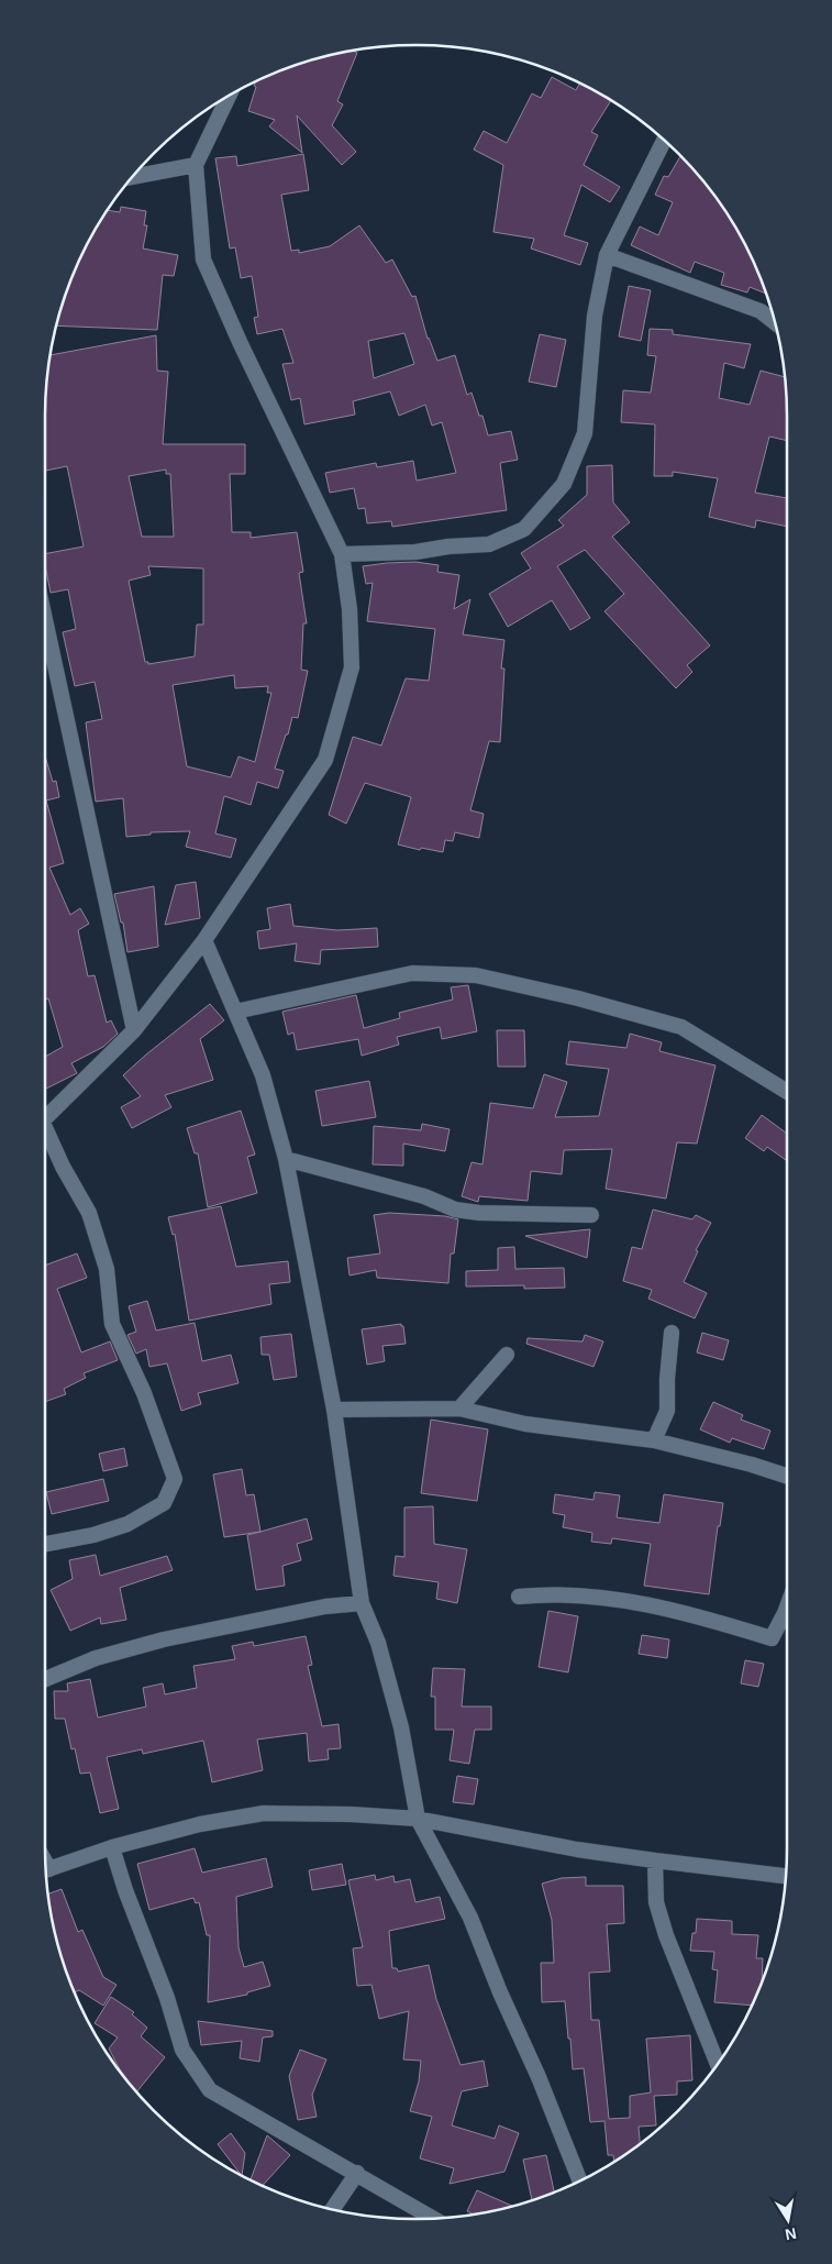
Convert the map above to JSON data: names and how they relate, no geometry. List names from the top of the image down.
{
  "north": "bottom"
}
